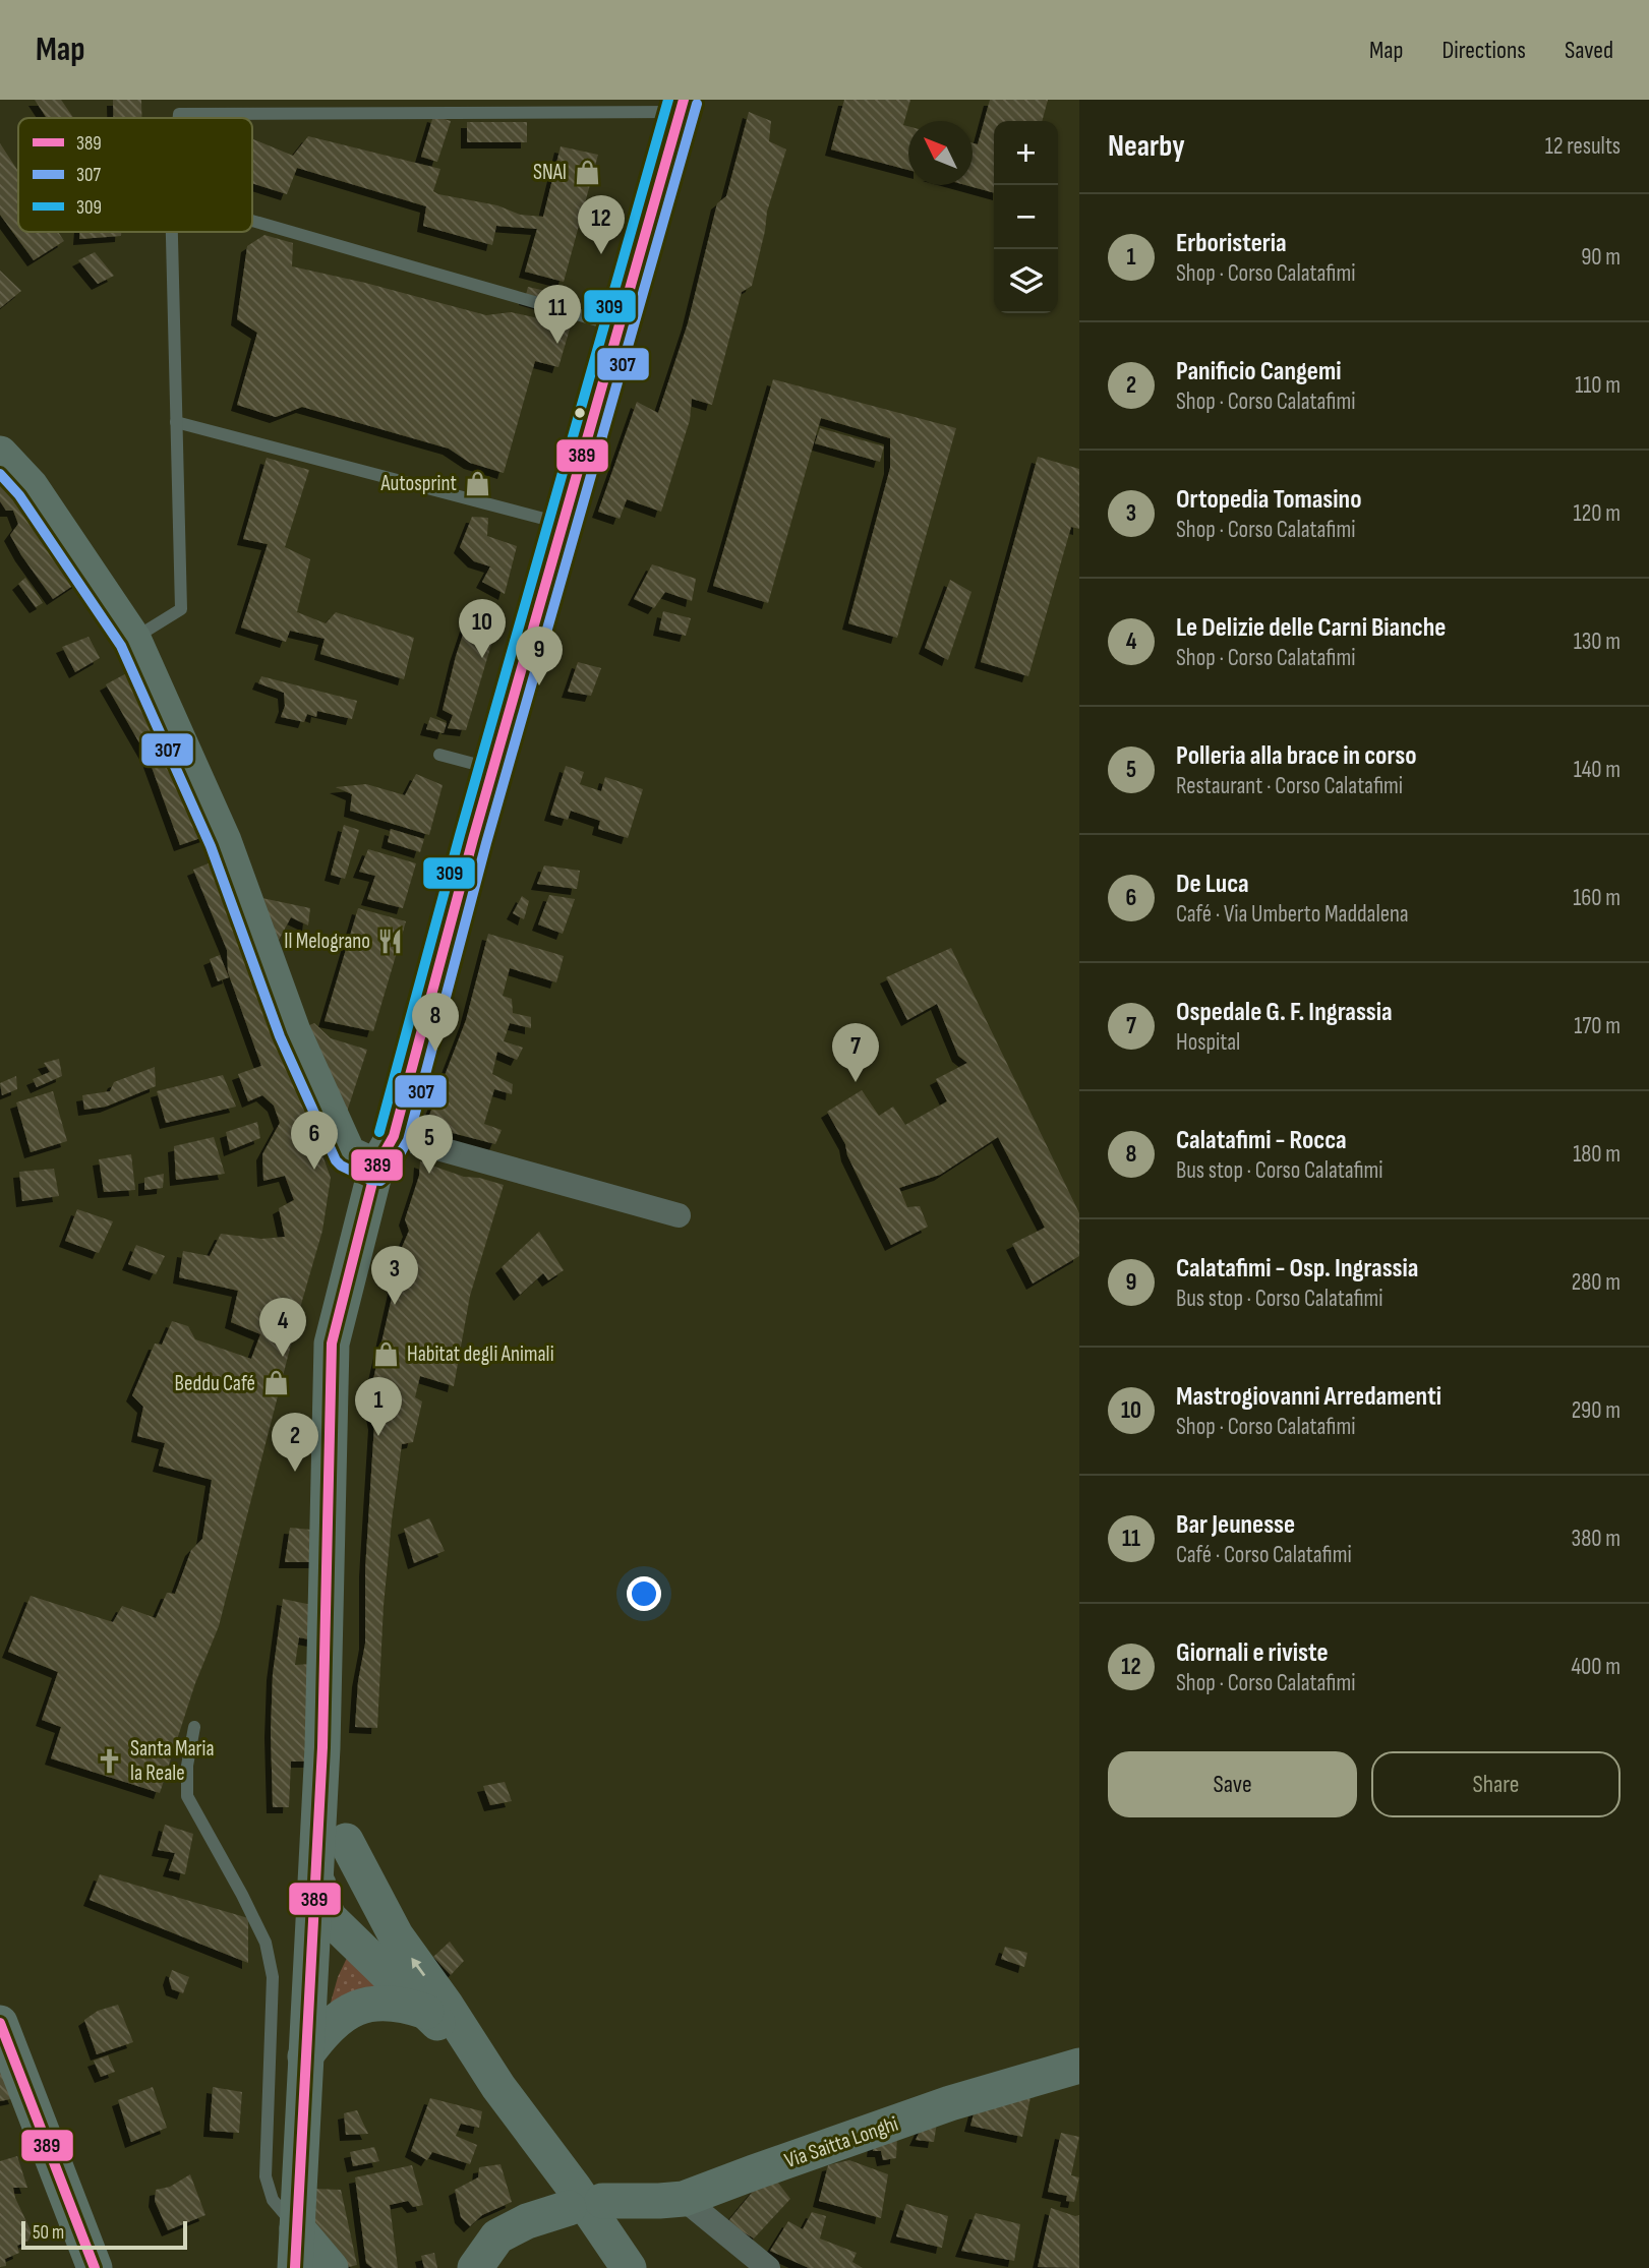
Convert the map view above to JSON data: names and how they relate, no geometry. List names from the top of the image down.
{
  "streets": {
    "main road": ["Via Saitta Longhi"]
  },
  "places": {
    "shop": [
      "SNAI",
      "Autosprint",
      "Habitat degli Animali",
      "Beddu Café"
    ],
    "restaurant": ["Il Melograno"],
    "church": ["Santa Maria la Reale"]
  },
  "lines": ["transit line 389", "transit line 309", "transit line 307"],
  "legend": ["389", "307", "309"],
  "scale_bar": "50 m",
  "north": "top left",
  "page": {
    "header": "Map",
    "nav": ["Map", "Directions", "Saved"],
    "heading": ["Nearby", "12 results"],
    "map_buttons": ["+", "−"],
    "list": [
      {
        "mark": "1",
        "name": "Erboristeria",
        "note": "Shop · Corso Calatafimi",
        "value": "90 m"
      },
      {
        "mark": "2",
        "name": "Panificio Cangemi",
        "note": "Shop · Corso Calatafimi",
        "value": "110 m"
      },
      {
        "mark": "3",
        "name": "Ortopedia Tomasino",
        "note": "Shop · Corso Calatafimi",
        "value": "120 m"
      },
      {
        "mark": "4",
        "name": "Le Delizie delle Carni Bianche",
        "note": "Shop · Corso Calatafimi",
        "value": "130 m"
      },
      {
        "mark": "5",
        "name": "Polleria alla brace in corso",
        "note": "Restaurant · Corso Calatafimi",
        "value": "140 m"
      },
      {
        "mark": "6",
        "name": "De Luca",
        "note": "Café · Via Umberto Maddalena",
        "value": "160 m"
      },
      {
        "mark": "7",
        "name": "Ospedale G. F. Ingrassia",
        "note": "Hospital",
        "value": "170 m"
      },
      {
        "mark": "8",
        "name": "Calatafimi - Rocca",
        "note": "Bus stop · Corso Calatafimi",
        "value": "180 m"
      },
      {
        "mark": "9",
        "name": "Calatafimi - Osp. Ingrassia",
        "note": "Bus stop · Corso Calatafimi",
        "value": "280 m"
      },
      {
        "mark": "10",
        "name": "Mastrogiovanni Arredamenti",
        "note": "Shop · Corso Calatafimi",
        "value": "290 m"
      },
      {
        "mark": "11",
        "name": "Bar Jeunesse",
        "note": "Café · Corso Calatafimi",
        "value": "380 m"
      },
      {
        "mark": "12",
        "name": "Giornali e riviste",
        "note": "Shop · Corso Calatafimi",
        "value": "400 m"
      }
    ],
    "pins": [
      "12",
      "11",
      "10",
      "9",
      "8",
      "7",
      "6",
      "5",
      "3",
      "4",
      "1",
      "2"
    ],
    "buttons": ["Save", "Share"],
    "scale": "50 m"
  }
}
